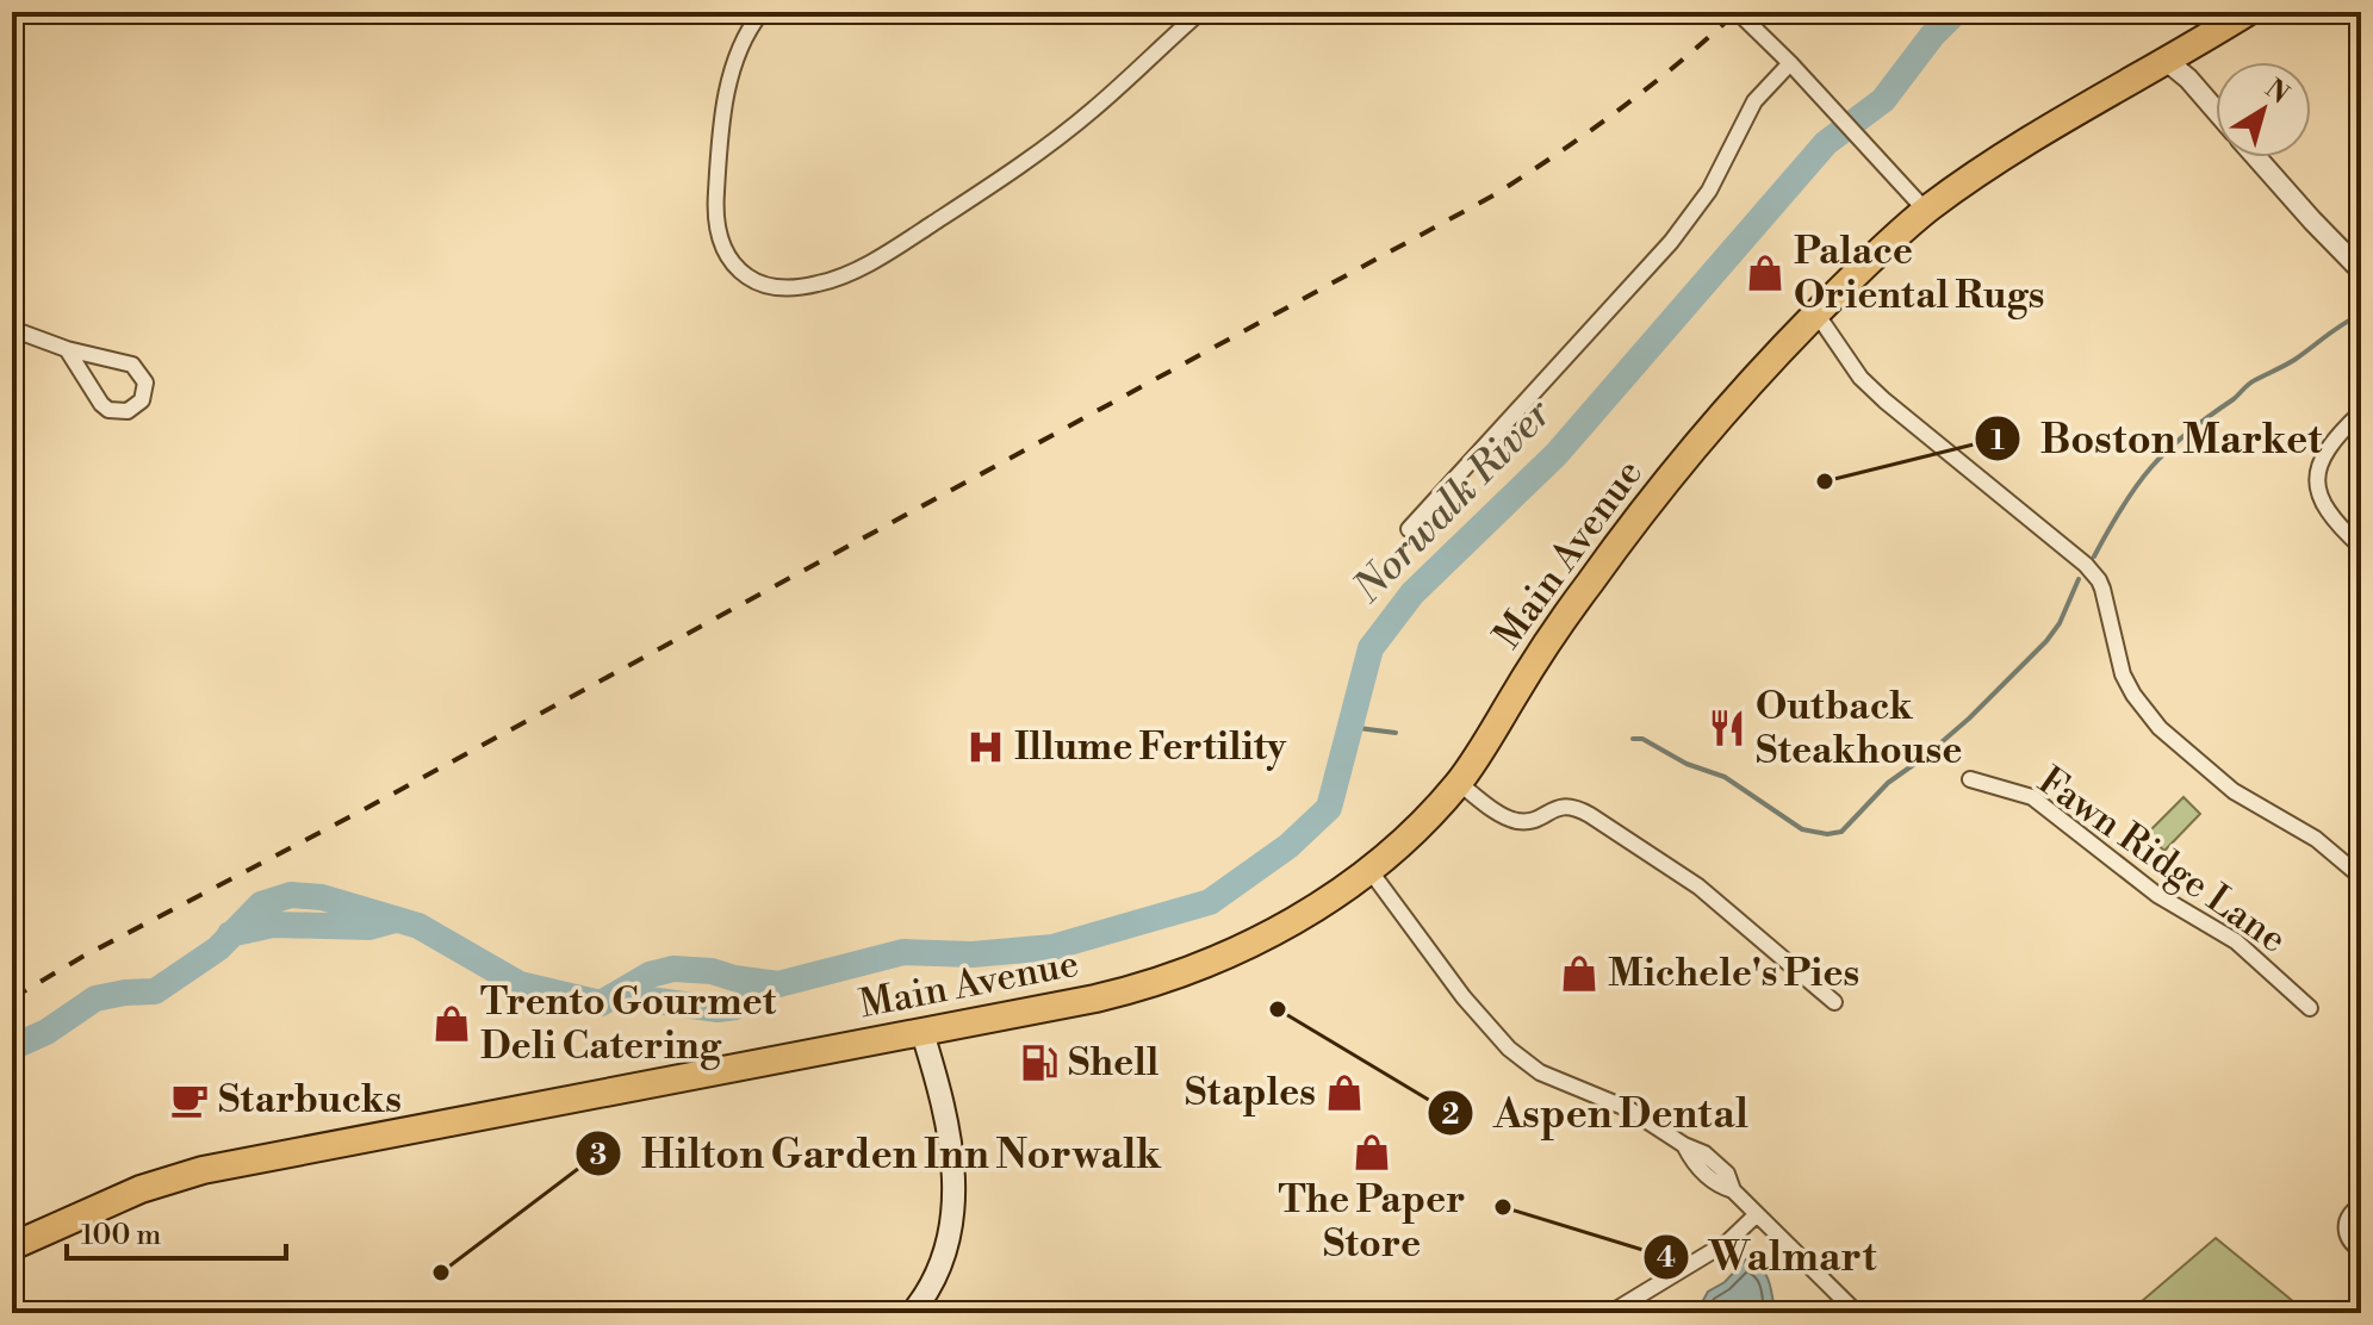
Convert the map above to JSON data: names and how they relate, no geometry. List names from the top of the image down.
{
  "streets": {
    "highway": ["Main Avenue"],
    "street": ["Fawn Ridge Lane"]
  },
  "water": ["Norwalk River"],
  "places": {
    "shop": [
      "Palace Oriental Rugs",
      "Michele's Pies",
      "Trento Gourmet Deli Catering",
      "Staples",
      "The Paper Store"
    ],
    "other": [
      "Boston Market",
      "Aspen Dental",
      "Walmart",
      "Hilton Garden Inn Norwalk"
    ],
    "restaurant": ["Outback Steakhouse"],
    "hospital": ["Illume Fertility"],
    "fuel station": ["Shell"],
    "cafe": ["Starbucks"]
  },
  "scale_bar": "100 m",
  "north": "top right"
}
